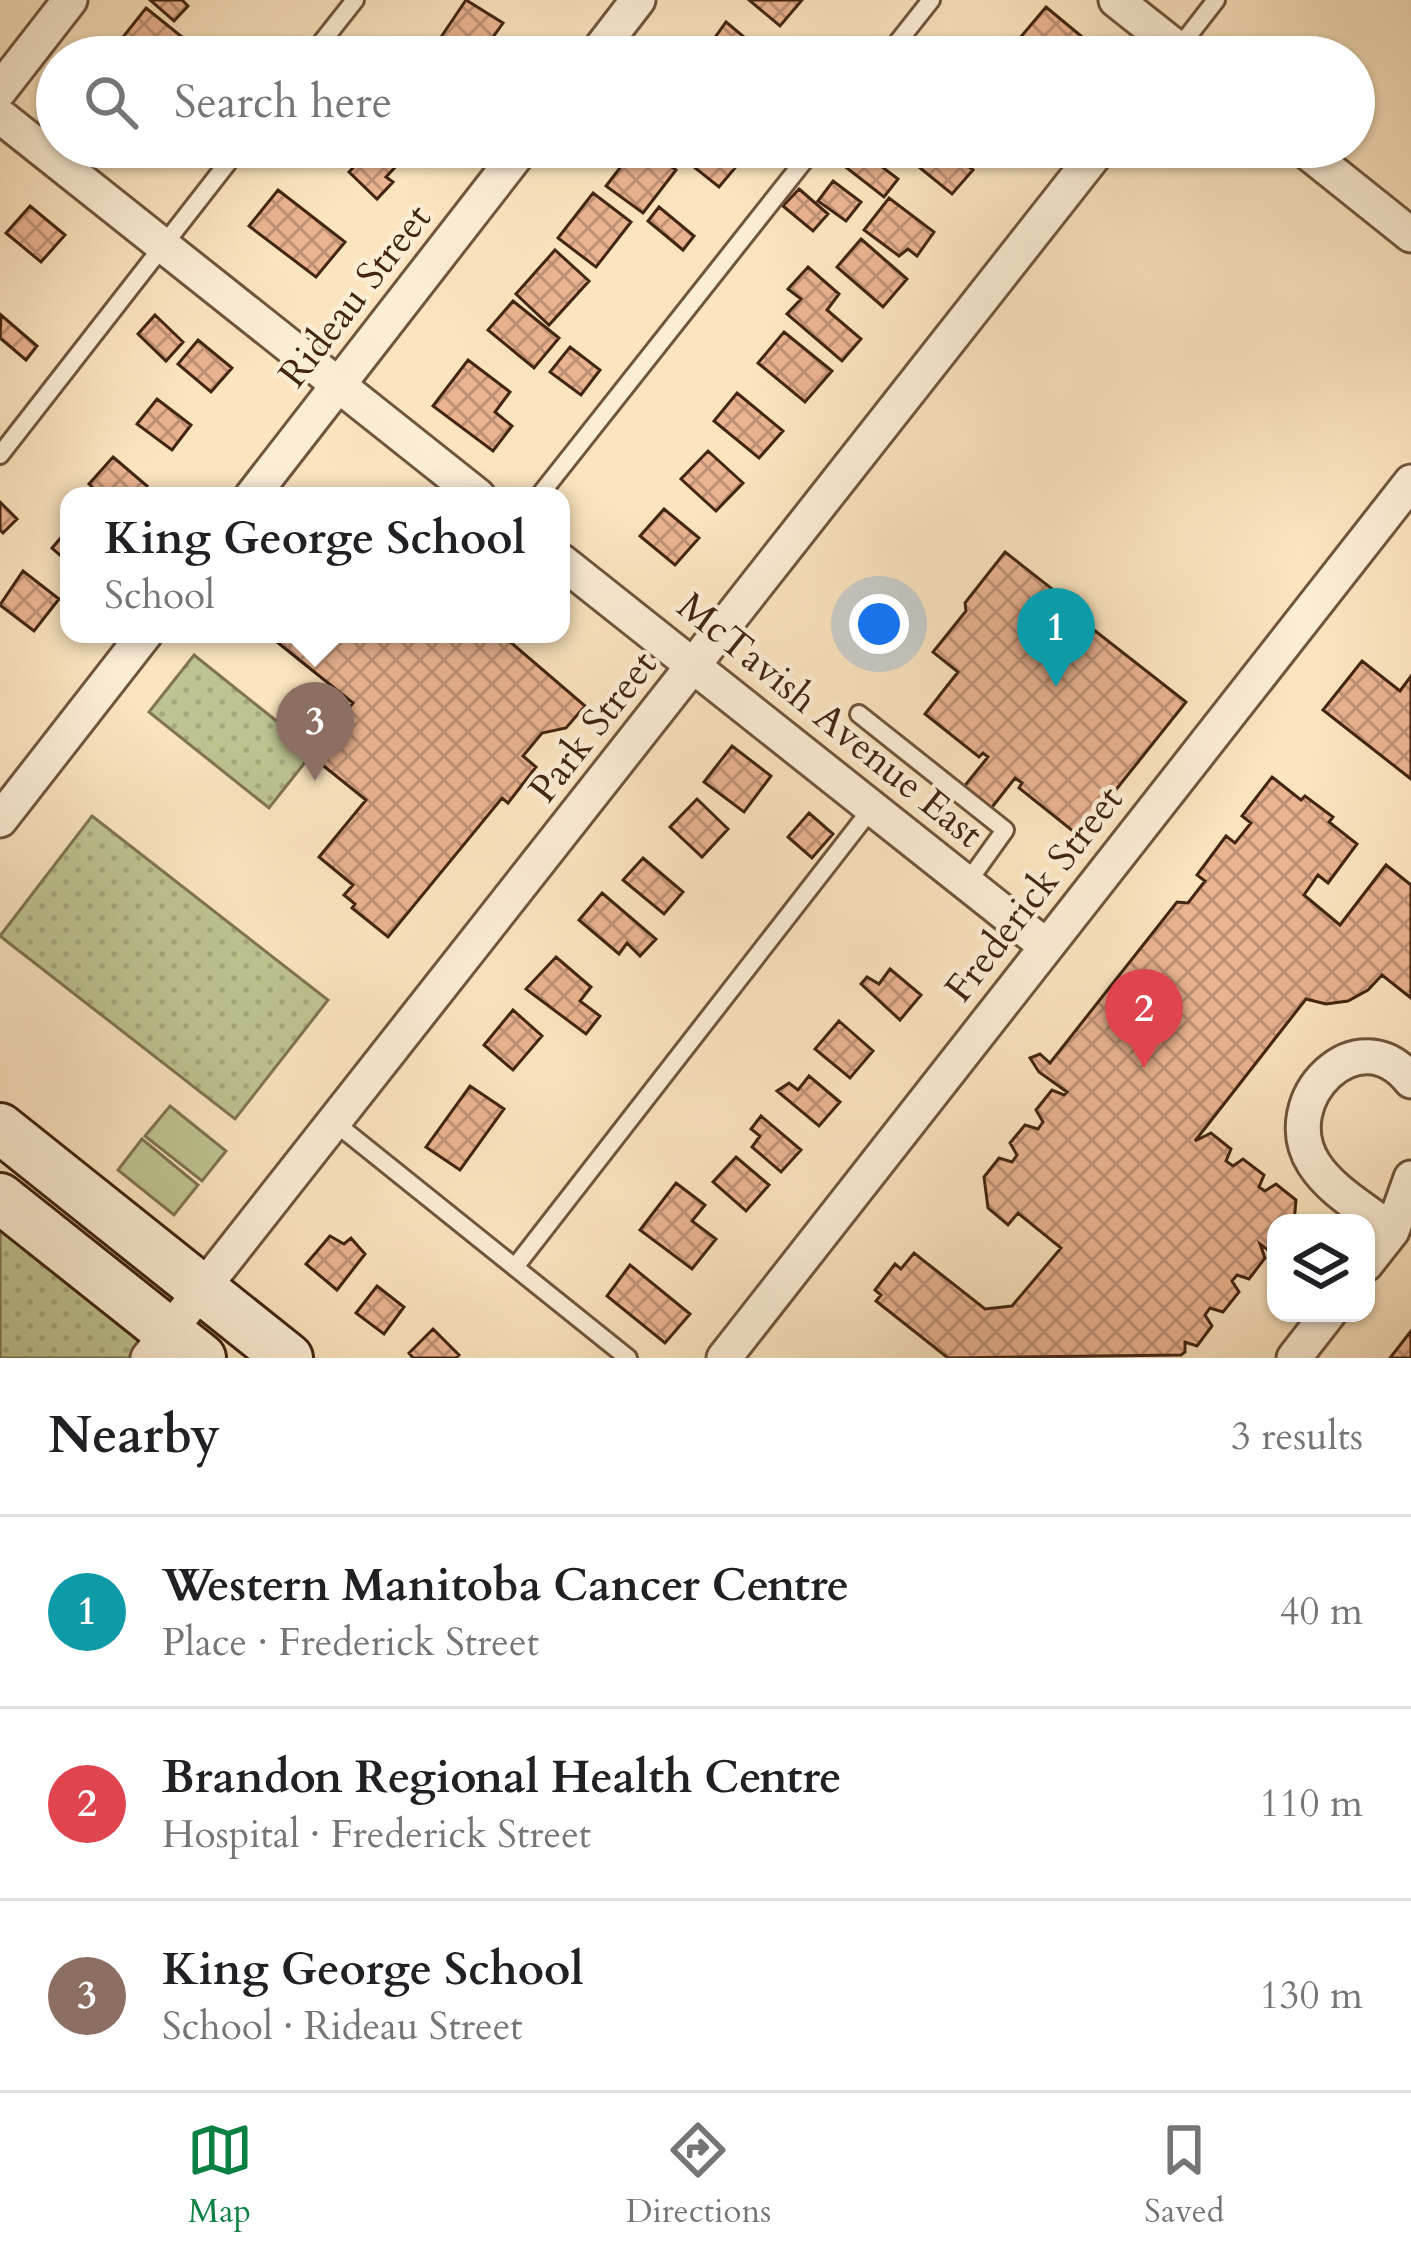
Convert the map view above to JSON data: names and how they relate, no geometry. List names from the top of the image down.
{
  "streets": {
    "street": [
      "Rideau Street",
      "McTavish Avenue East",
      "Park Street",
      "Frederick Street"
    ]
  },
  "crossings": [
    ["McTavish Avenue East", "Park Street"],
    ["McTavish Avenue East", "Frederick Street"]
  ],
  "page": {
    "search": "Search here",
    "popup": ["King George School", "School"],
    "pins": ["1", "3", "2"],
    "heading": ["Nearby", "3 results"],
    "list": [
      {
        "mark": "1",
        "name": "Western Manitoba Cancer Centre",
        "note": "Place · Frederick Street",
        "value": "40 m"
      },
      {
        "mark": "2",
        "name": "Brandon Regional Health Centre",
        "note": "Hospital · Frederick Street",
        "value": "110 m"
      },
      {
        "mark": "3",
        "name": "King George School",
        "note": "School · Rideau Street",
        "value": "130 m"
      }
    ],
    "nav": ["Map", "Directions", "Saved"]
  }
}
